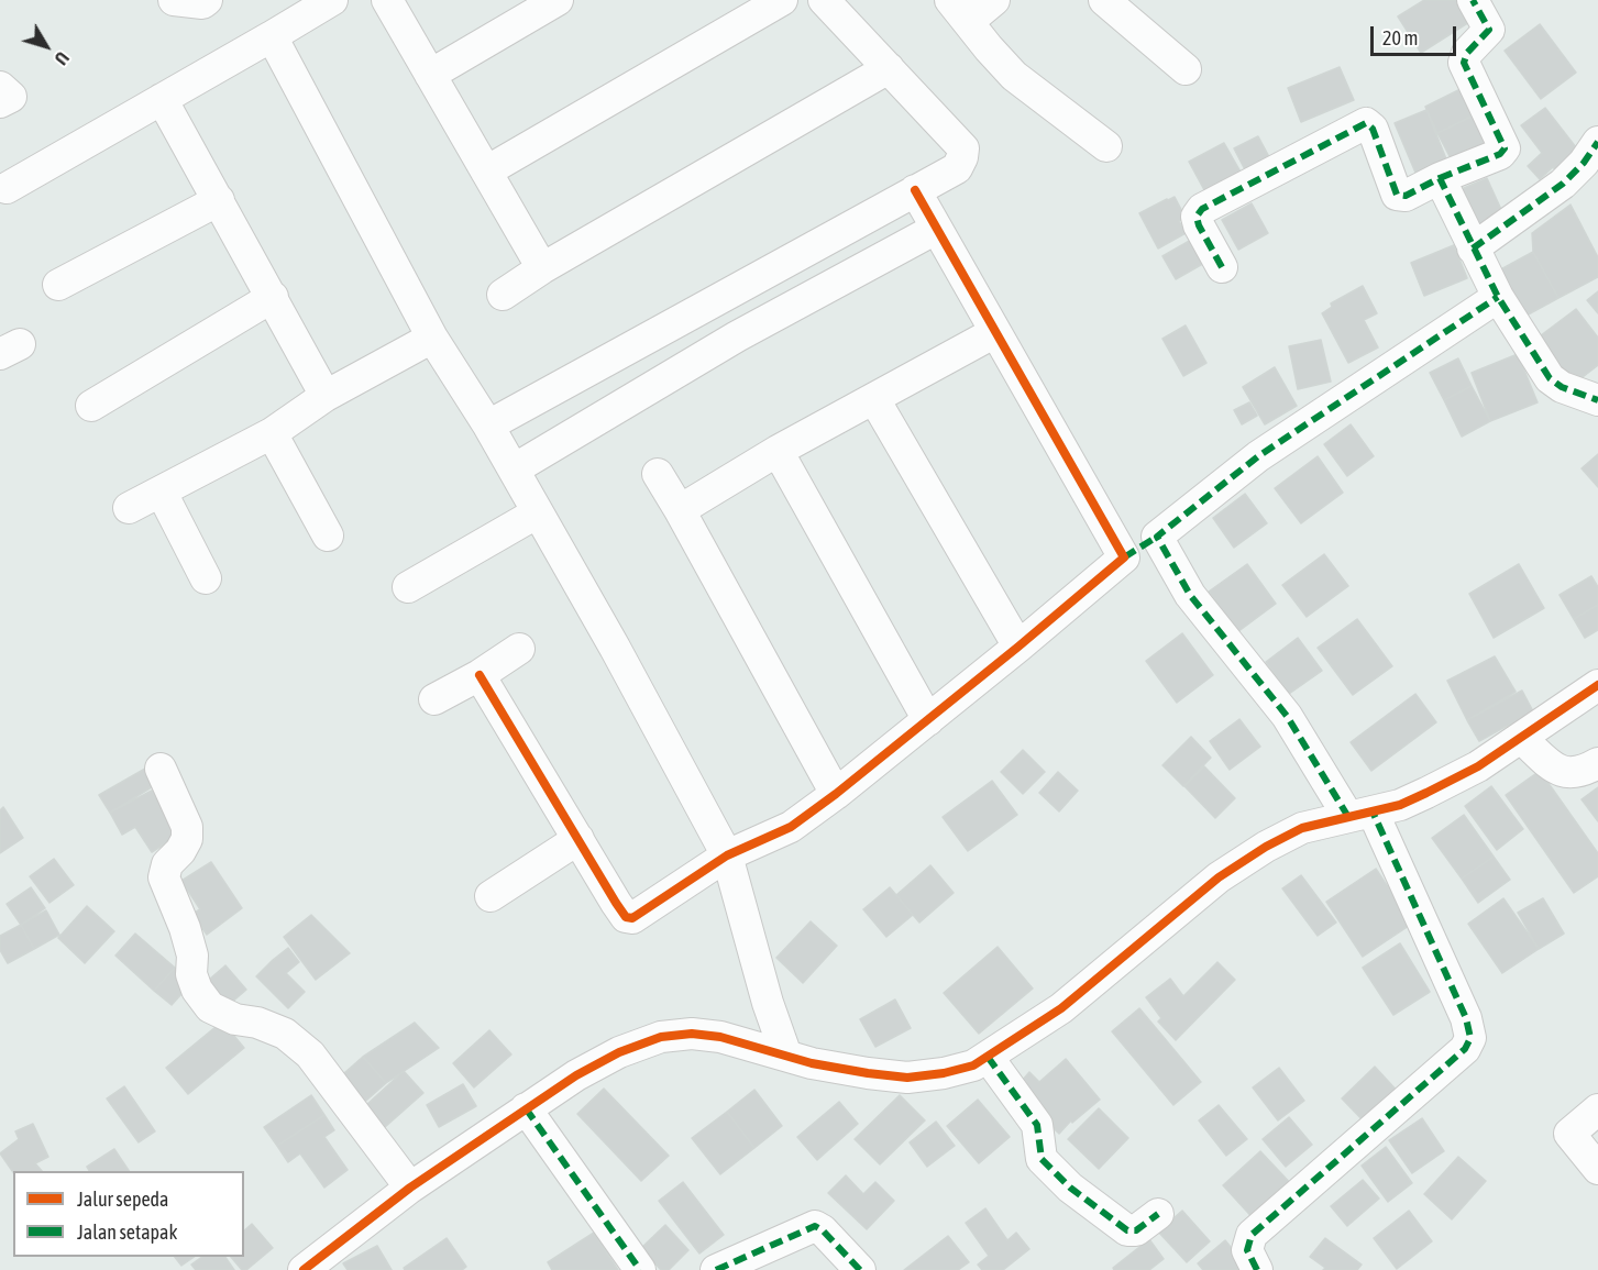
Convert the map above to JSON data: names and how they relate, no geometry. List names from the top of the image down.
{
  "legend": ["Jalur sepeda", "Jalan setapak"],
  "scale_bar": "20 m",
  "north": "bottom right"
}
